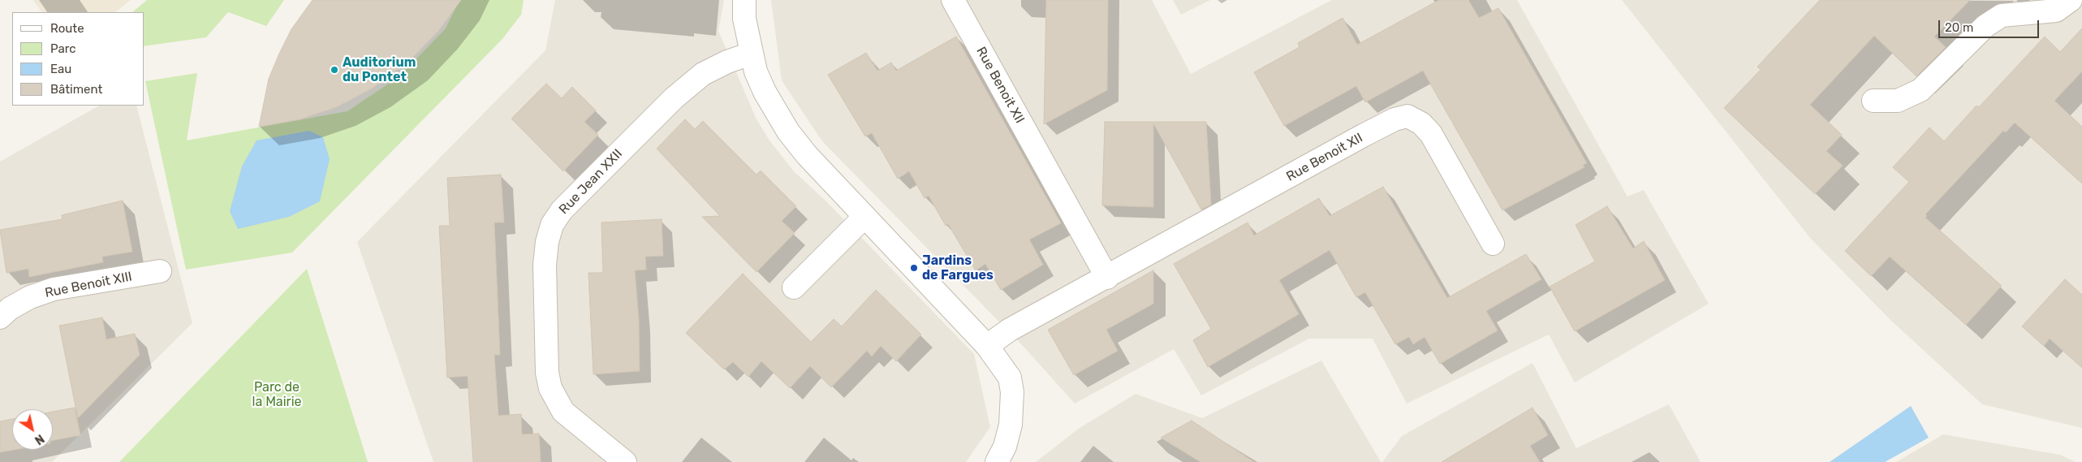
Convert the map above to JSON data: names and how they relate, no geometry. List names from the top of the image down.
{
  "streets": {
    "street": ["Rue Benoit XII", "Rue Jean XXII", "Rue Benoit XIII"]
  },
  "parks": ["Parc de la Mairie"],
  "places": ["Auditorium du Pontet", "Jardins de Fargues"],
  "legend": [
    "Route",
    "Parc",
    "Eau",
    "Bâtiment"
  ],
  "scale_bar": "20 m",
  "north": "bottom right"
}
